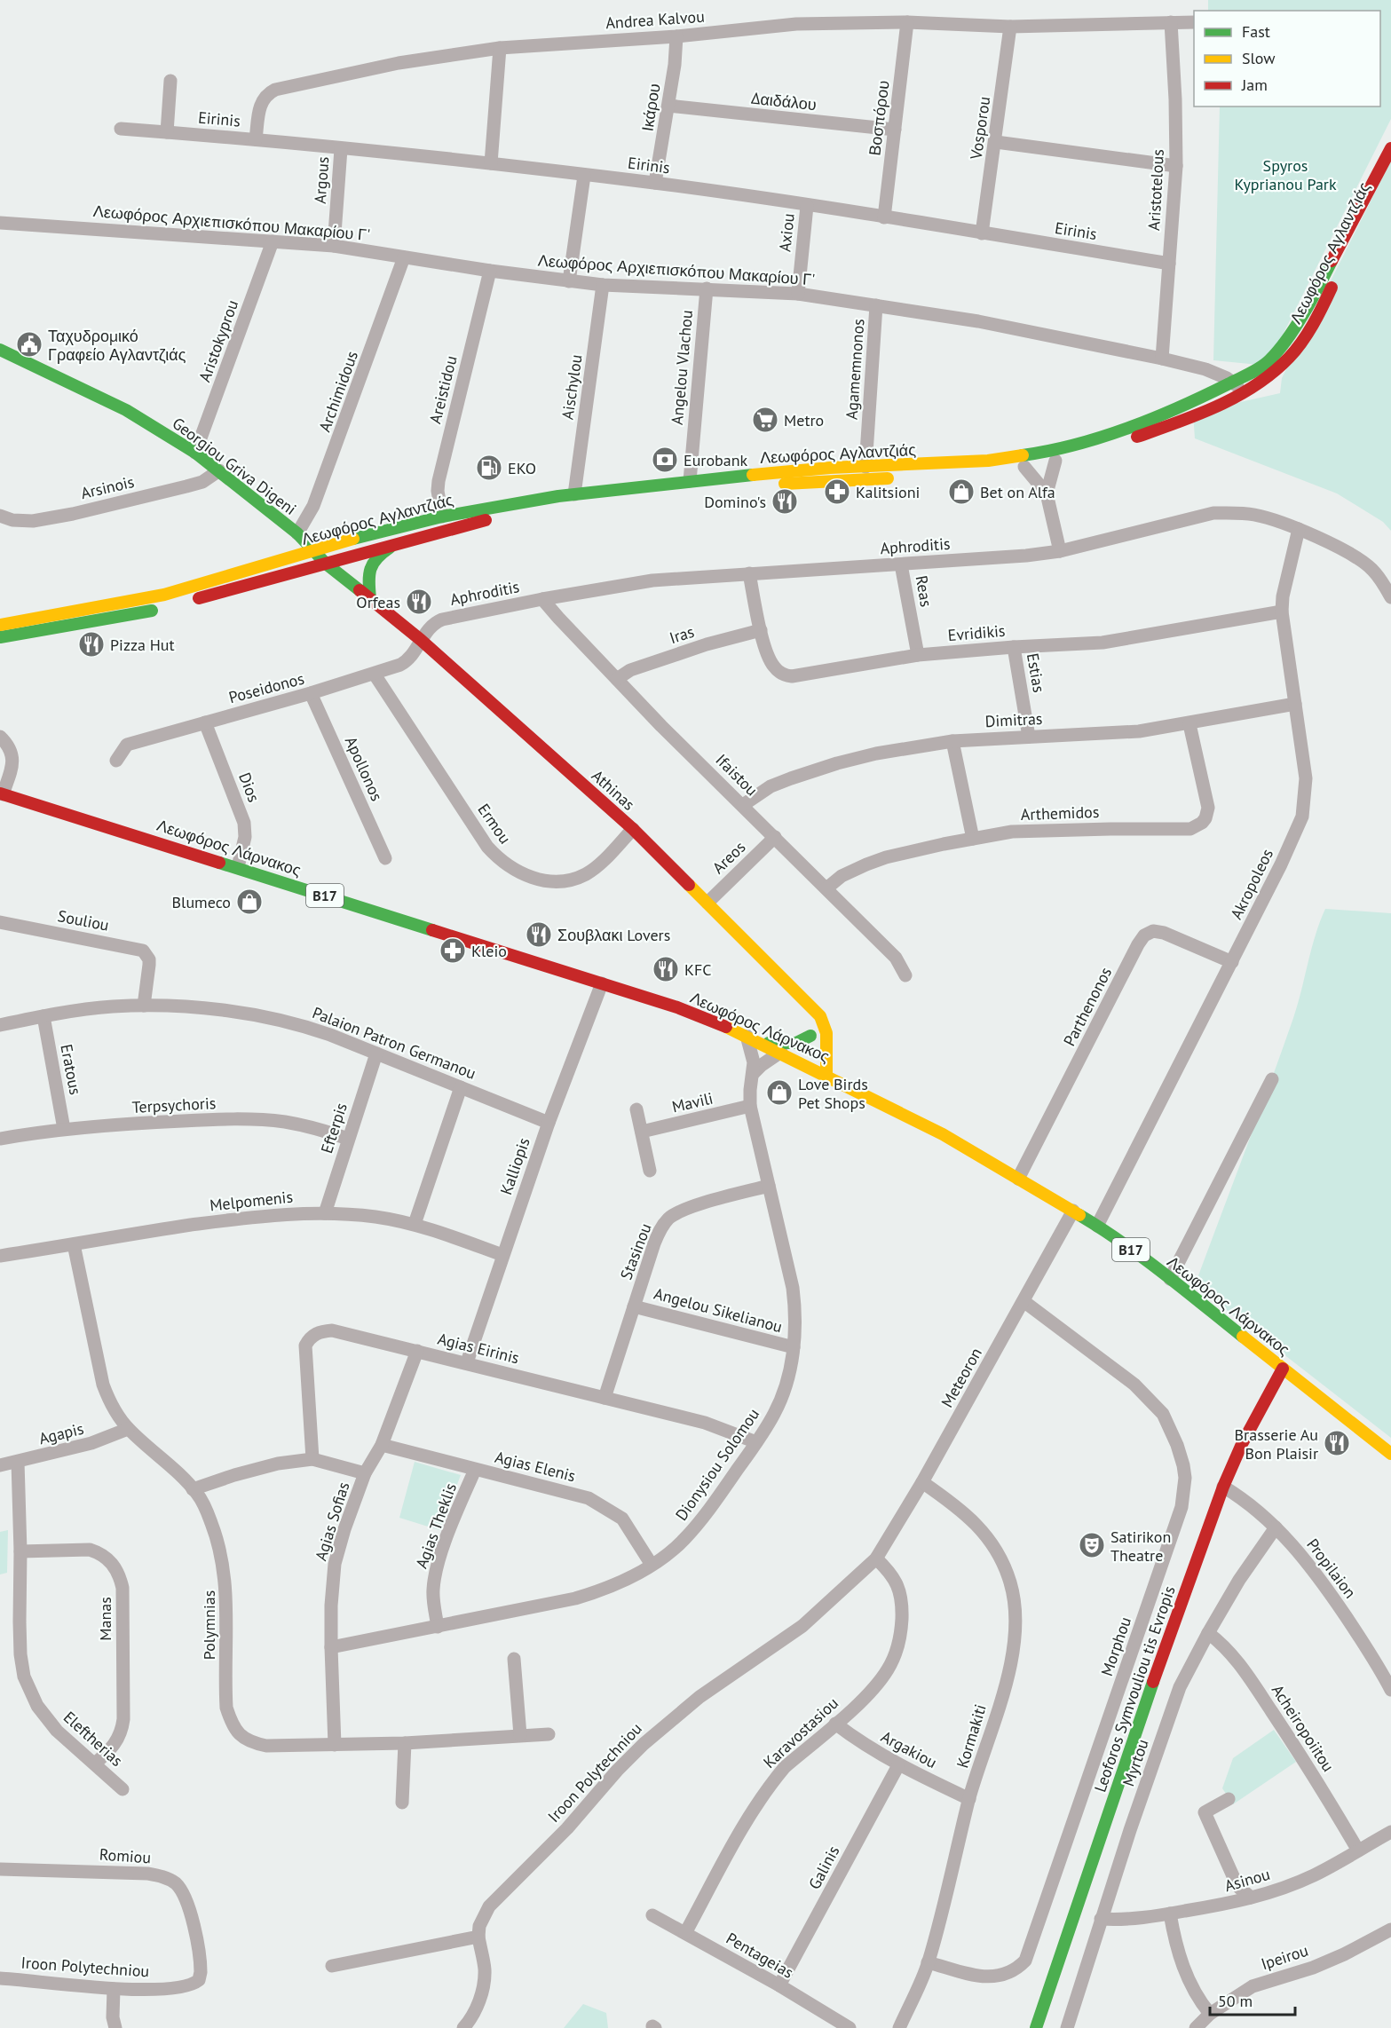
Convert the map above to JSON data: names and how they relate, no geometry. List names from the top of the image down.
{
  "streets": {
    "main road": [
      "Λεωφόρος Αγλαντζιάς",
      "Georgiou Griva Digeni",
      "Athinas",
      "Λεωφόρος Λάρνακος",
      "B17",
      "Leoforos Symvouliou tis Evropis"
    ],
    "street": [
      "Andrea Kalvou",
      "Δαιδάλου",
      "Ικάρου",
      "Βοσπόρου",
      "Eirinis",
      "Vosporou",
      "Argous",
      "Aristotelous",
      "Λεωφόρος Αρχιεπισκόπου Μακαρίου Γ'",
      "Axiou",
      "Aristokyprou",
      "Angelou Vlachou",
      "Agamemnonos",
      "Aischylou",
      "Areistidou",
      "Archimidous",
      "Arsinois",
      "Aphroditis",
      "Reas",
      "Evridikis",
      "Iras",
      "Estias",
      "Poseidonos",
      "Dimitras",
      "Apollonos",
      "Ifaistou",
      "Dios",
      "Arthemidos",
      "Ermou",
      "Areos",
      "Akropoleos",
      "Souliou",
      "Parthenonos",
      "Palaion Patron Germanou",
      "Eratous",
      "Mavili",
      "Terpsychoris",
      "Efterpis",
      "Kalliopis",
      "Melpomenis",
      "Stasinou",
      "Angelou Sikelianou",
      "Agias Eirinis",
      "Meteoron",
      "Agapis",
      "Dionysiou Solomou",
      "Agias Elenis",
      "Agias Sofias",
      "Agias Theklis",
      "Propilaion",
      "Manas",
      "Polymnias",
      "Morphou",
      "Acheiropoiitou",
      "Karavostasiou",
      "Kormakiti",
      "Eleftherias",
      "Argakiou",
      "Myrtou",
      "Iroon Polytechniou",
      "Romiou",
      "Galinis",
      "Asinou",
      "Pentageias",
      "Ipeirou"
    ]
  },
  "crossings": [
    ["Andrea Kalvou", "Ικάρου"],
    ["Andrea Kalvou", "Βοσπόρου"],
    ["Andrea Kalvou", "Eirinis"],
    ["Andrea Kalvou", "Vosporou"],
    ["Andrea Kalvou", "Aristotelous"],
    ["Δαιδάλου", "Ικάρου"],
    ["Δαιδάλου", "Βοσπόρου"],
    ["Ικάρου", "Eirinis"],
    ["Βοσπόρου", "Eirinis"],
    ["Eirinis", "Vosporou"],
    ["Eirinis", "Argous"],
    ["Eirinis", "Aristotelous"],
    ["Eirinis", "Axiou"],
    ["Argous", "Λεωφόρος Αρχιεπισκόπου Μακαρίου Γ'"],
    ["Aristotelous", "Λεωφόρος Αρχιεπισκόπου Μακαρίου Γ'"],
    ["Λεωφόρος Αρχιεπισκόπου Μακαρίου Γ'", "Axiou"],
    ["Λεωφόρος Αρχιεπισκόπου Μακαρίου Γ'", "Λεωφόρος Αγλαντζιάς"],
    ["Λεωφόρος Αρχιεπισκόπου Μακαρίου Γ'", "Aristokyprou"],
    ["Λεωφόρος Αρχιεπισκόπου Μακαρίου Γ'", "Angelou Vlachou"],
    ["Λεωφόρος Αρχιεπισκόπου Μακαρίου Γ'", "Agamemnonos"],
    ["Λεωφόρος Αρχιεπισκόπου Μακαρίου Γ'", "Aischylou"],
    ["Λεωφόρος Αρχιεπισκόπου Μακαρίου Γ'", "Areistidou"],
    ["Λεωφόρος Αρχιεπισκόπου Μακαρίου Γ'", "Archimidous"],
    ["Λεωφόρος Αγλαντζιάς", "Angelou Vlachou"],
    ["Λεωφόρος Αγλαντζιάς", "Agamemnonos"],
    ["Λεωφόρος Αγλαντζιάς", "Aischylou"],
    ["Λεωφόρος Αγλαντζιάς", "Areistidou"],
    ["Λεωφόρος Αγλαντζιάς", "Georgiou Griva Digeni"],
    ["Λεωφόρος Αγλαντζιάς", "Athinas"],
    ["Aristokyprou", "Georgiou Griva Digeni"],
    ["Archimidous", "Georgiou Griva Digeni"],
    ["Georgiou Griva Digeni", "Arsinois"],
    ["Georgiou Griva Digeni", "Athinas"],
    ["Aphroditis", "Reas"],
    ["Aphroditis", "Evridikis"],
    ["Aphroditis", "Poseidonos"],
    ["Aphroditis", "Ifaistou"],
    ["Aphroditis", "Athinas"],
    ["Aphroditis", "Akropoleos"],
    ["Reas", "Evridikis"],
    ["Evridikis", "Iras"],
    ["Evridikis", "Estias"],
    ["Evridikis", "Akropoleos"],
    ["Iras", "Ifaistou"],
    ["Estias", "Dimitras"],
    ["Poseidonos", "Apollonos"],
    ["Poseidonos", "Dios"],
    ["Poseidonos", "Athinas"],
    ["Poseidonos", "Ermou"],
    ["Dimitras", "Ifaistou"],
    ["Dimitras", "Arthemidos"],
    ["Dimitras", "Akropoleos"],
    ["Ifaistou", "Arthemidos"],
    ["Ifaistou", "Areos"],
    ["Dios", "Λεωφόρος Λάρνακος"],
    ["Athinas", "Ermou"],
    ["Athinas", "Λεωφόρος Λάρνακος"],
    ["Athinas", "Areos"],
    ["Λεωφόρος Λάρνακος", "Akropoleos"],
    ["Λεωφόρος Λάρνακος", "Parthenonos"],
    ["Λεωφόρος Λάρνακος", "Kalliopis"],
    ["Λεωφόρος Λάρνακος", "Meteoron"],
    ["Λεωφόρος Λάρνακος", "Dionysiou Solomou"],
    ["Λεωφόρος Λάρνακος", "Leoforos Symvouliou tis Evropis"],
    ["Akropoleos", "Parthenonos"],
    ["Souliou", "Palaion Patron Germanou"],
    ["Palaion Patron Germanou", "Eratous"],
    ["Palaion Patron Germanou", "Efterpis"],
    ["Palaion Patron Germanou", "Kalliopis"],
    ["Eratous", "Terpsychoris"],
    ["Mavili", "Dionysiou Solomou"],
    ["Terpsychoris", "Efterpis"],
    ["Efterpis", "Melpomenis"],
    ["Kalliopis", "Melpomenis"],
    ["Kalliopis", "Agias Eirinis"],
    ["Melpomenis", "Polymnias"],
    ["Stasinou", "Angelou Sikelianou"],
    ["Stasinou", "Agias Eirinis"],
    ["Stasinou", "Dionysiou Solomou"],
    ["Angelou Sikelianou", "Dionysiou Solomou"],
    ["Agias Eirinis", "Dionysiou Solomou"],
    ["Agias Eirinis", "Agias Sofias"],
    ["Meteoron", "Morphou"],
    ["Meteoron", "Karavostasiou"],
    ["Meteoron", "Kormakiti"],
    ["Meteoron", "Iroon Polytechniou"],
    ["Agapis", "Polymnias"],
    ["Agapis", "Eleftherias"],
    ["Dionysiou Solomou", "Agias Elenis"],
    ["Dionysiou Solomou", "Agias Sofias"],
    ["Dionysiou Solomou", "Agias Theklis"],
    ["Agias Elenis", "Agias Sofias"],
    ["Agias Elenis", "Agias Theklis"],
    ["Agias Sofias", "Polymnias"],
    ["Propilaion", "Leoforos Symvouliou tis Evropis"],
    ["Propilaion", "Myrtou"],
    ["Manas", "Eleftherias"],
    ["Morphou", "Kormakiti"],
    ["Acheiropoiitou", "Myrtou"],
    ["Acheiropoiitou", "Asinou"],
    ["Karavostasiou", "Argakiou"],
    ["Karavostasiou", "Iroon Polytechniou"],
    ["Karavostasiou", "Pentageias"],
    ["Kormakiti", "Argakiou"],
    ["Argakiou", "Galinis"],
    ["Myrtou", "Asinou"],
    ["Iroon Polytechniou", "Romiou"],
    ["Galinis", "Pentageias"]
  ],
  "parks": ["Spyros Kyprianou Park"],
  "places": {
    "public building": ["Ταχυδρομικό Γραφείο Αγλαντζιάς"],
    "supermarket": ["Metro"],
    "bank": ["Eurobank"],
    "fuel station": ["EKO"],
    "pharmacy": ["Kalitsioni", "Kleio"],
    "shop": ["Bet on Alfa", "Blumeco", "Love Birds Pet Shops"],
    "restaurant": [
      "Domino's",
      "Orfeas",
      "Pizza Hut",
      "Σουβλακι Lovers",
      "KFC",
      "Brasserie Au Bon Plaisir"
    ],
    "theatre": ["Satirikon Theatre"]
  },
  "legend": ["Fast", "Slow", "Jam"],
  "scale_bar": "50 m"
}
